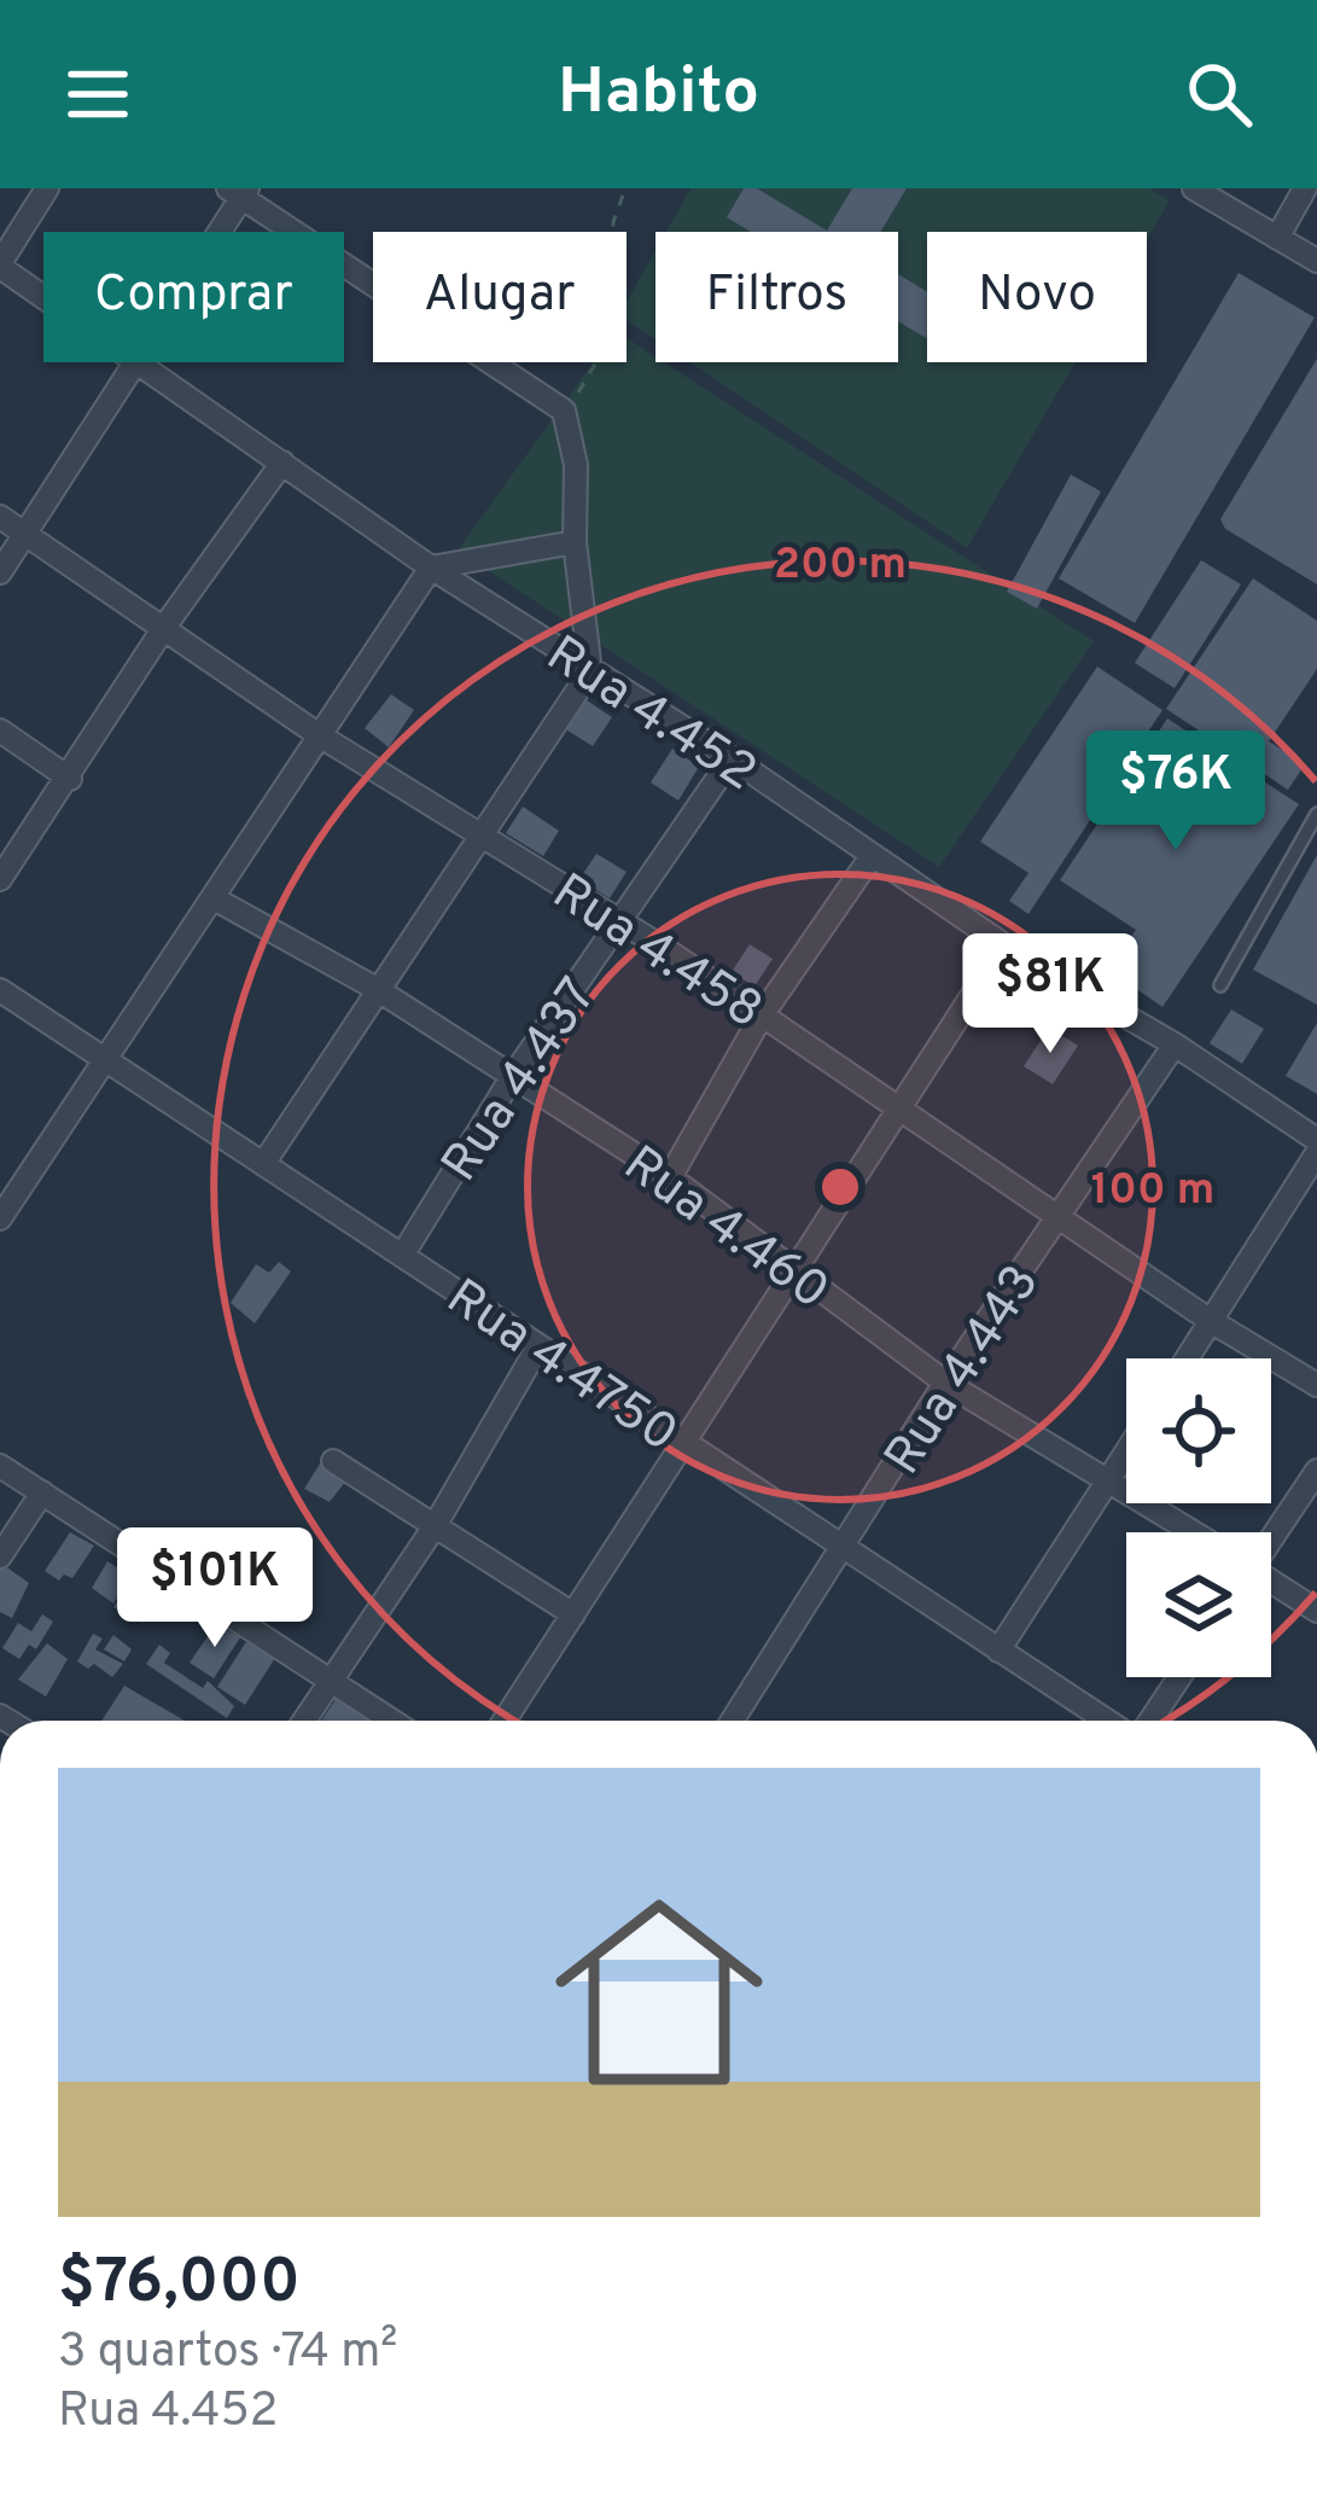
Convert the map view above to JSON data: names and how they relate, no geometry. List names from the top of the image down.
{
  "streets": {
    "street": [
      "Rua 4.452",
      "Rua 4.458",
      "Rua 4.437",
      "Rua 4.460",
      "Rua 4.4750",
      "Rua 4.443"
    ]
  },
  "crossings": [
    ["Rua 4.452", "Rua 4.437"],
    ["Rua 4.452", "Rua 4.443"],
    ["Rua 4.458", "Rua 4.437"],
    ["Rua 4.458", "Rua 4.443"],
    ["Rua 4.437", "Rua 4.460"],
    ["Rua 4.437", "Rua 4.4750"],
    ["Rua 4.460", "Rua 4.443"],
    ["Rua 4.4750", "Rua 4.443"]
  ],
  "page": {
    "header": "Habito",
    "chip": [
      "Comprar",
      "Alugar",
      "Filtros",
      "Novo"
    ],
    "price": ["$76K", "$81K", "$101K"],
    "list": [
      {
        "name": "$76,000",
        "note": "3 quartos · 74 m² · Rua 4.452"
      }
    ]
  },
  "rings": ["200 m", "100 m"]
}
